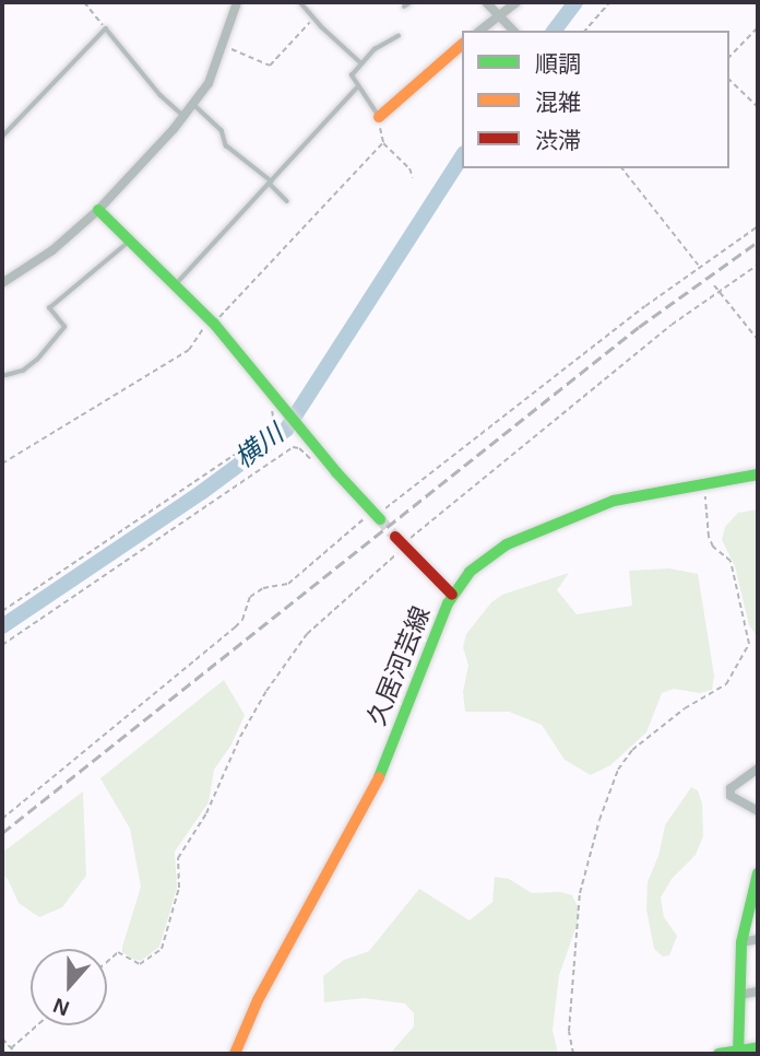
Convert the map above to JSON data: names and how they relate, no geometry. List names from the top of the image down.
{
  "streets": {
    "main road": ["久居河芸線"]
  },
  "water": ["横川"],
  "legend": ["順調", "混雑", "渋滞"],
  "north": "bottom"
}
